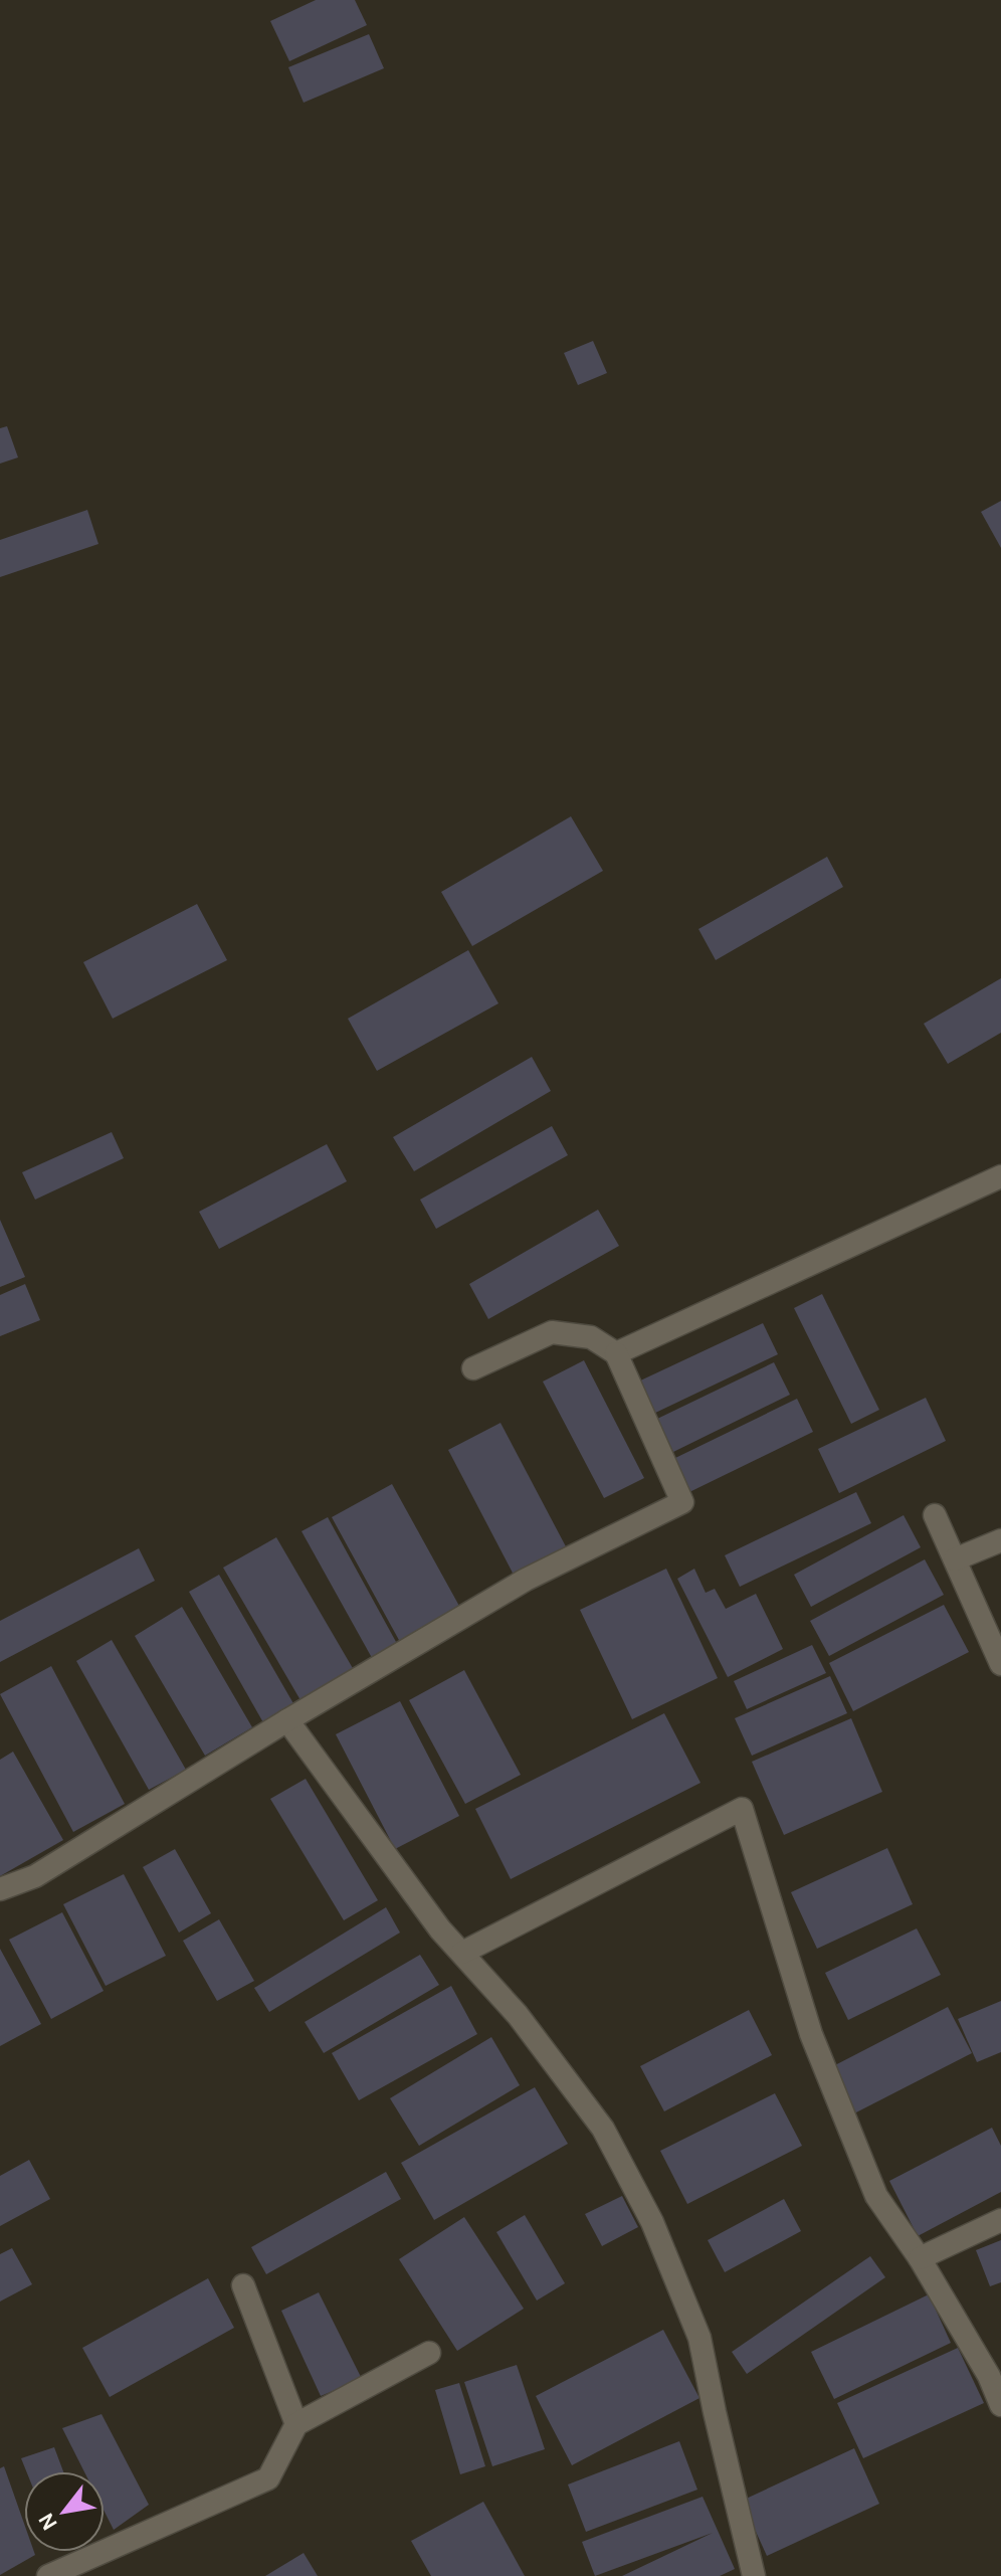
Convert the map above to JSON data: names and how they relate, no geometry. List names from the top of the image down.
{
  "north": "bottom left"
}
